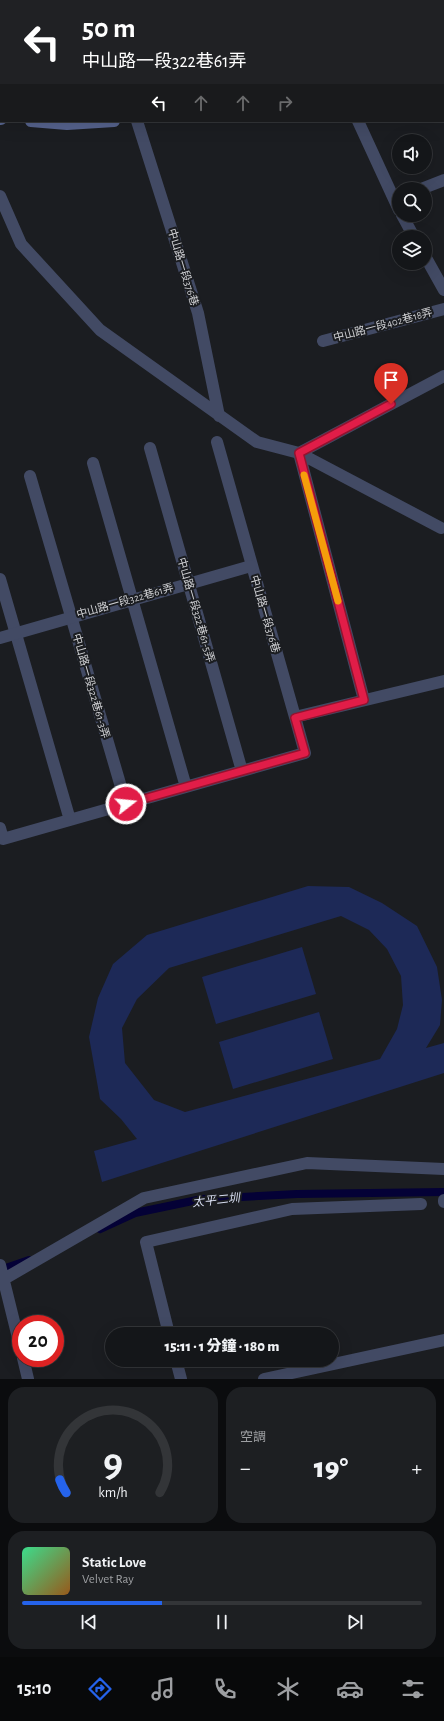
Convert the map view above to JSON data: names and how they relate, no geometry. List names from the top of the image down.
{
  "streets": {
    "street": [
      "中山路一段376巷",
      "中山路一段402巷18弄",
      "中山路一段322巷61弄",
      "中山路一段322巷61-5弄",
      "中山路一段322巷61-3弄"
    ]
  },
  "crossings": [
    ["中山路一段376巷", "中山路一段322巷61弄"],
    ["中山路一段322巷61弄", "中山路一段322巷61-5弄"],
    ["中山路一段322巷61弄", "中山路一段322巷61-3弄"]
  ],
  "water": ["太平二圳"],
  "page": {
    "turn": ["50 m", "中山路一段322巷61弄"],
    "limit": "20",
    "trip": "15:11 · 1 分鐘 · 180 m",
    "tile": "空調",
    "heat": ["−", "19°", "+"],
    "song": ["Static Love", "Velvet Ray"],
    "tabs": "15:10",
    "gauge": ["9", "km/h"]
  }
}
